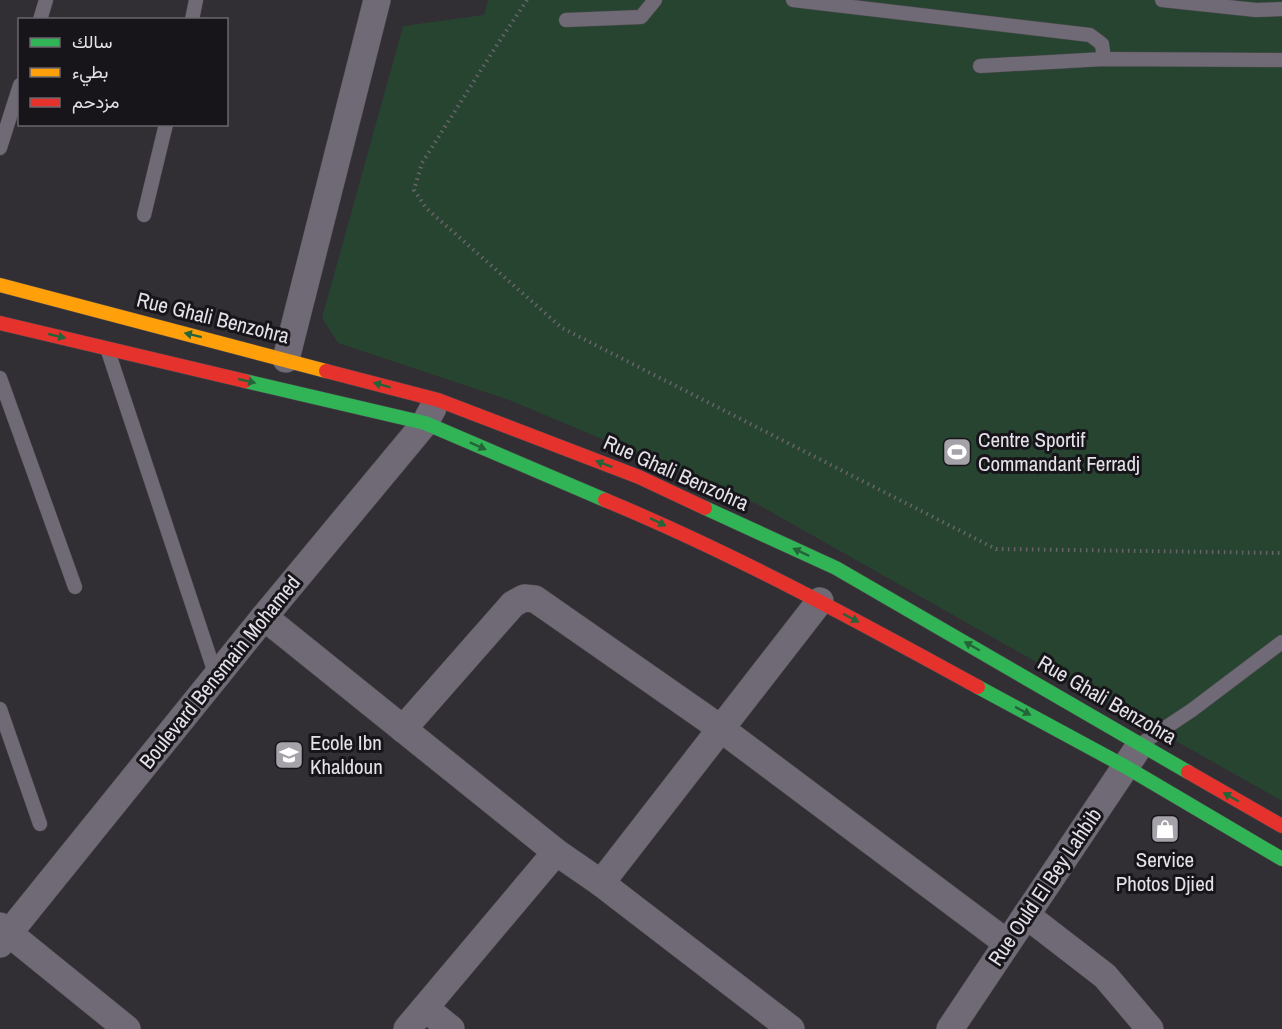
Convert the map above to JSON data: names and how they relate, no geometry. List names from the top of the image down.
{
  "streets": {
    "main road": ["Rue Ghali Benzohra"],
    "street": ["Boulevard Bensmain Mohamed", "Rue Ould El Bey Lahbib"]
  },
  "crossings": [
    ["Rue Ghali Benzohra", "Boulevard Bensmain Mohamed"],
    ["Rue Ghali Benzohra", "Rue Ould El Bey Lahbib"]
  ],
  "places": {
    "sports": ["Centre Sportif Commandant Ferradj"],
    "school or university": ["Ecole Ibn Khaldoun"],
    "shop": ["Service Photos Djied"]
  },
  "legend": ["سالك", "بطيء", "مزدحم"]
}
